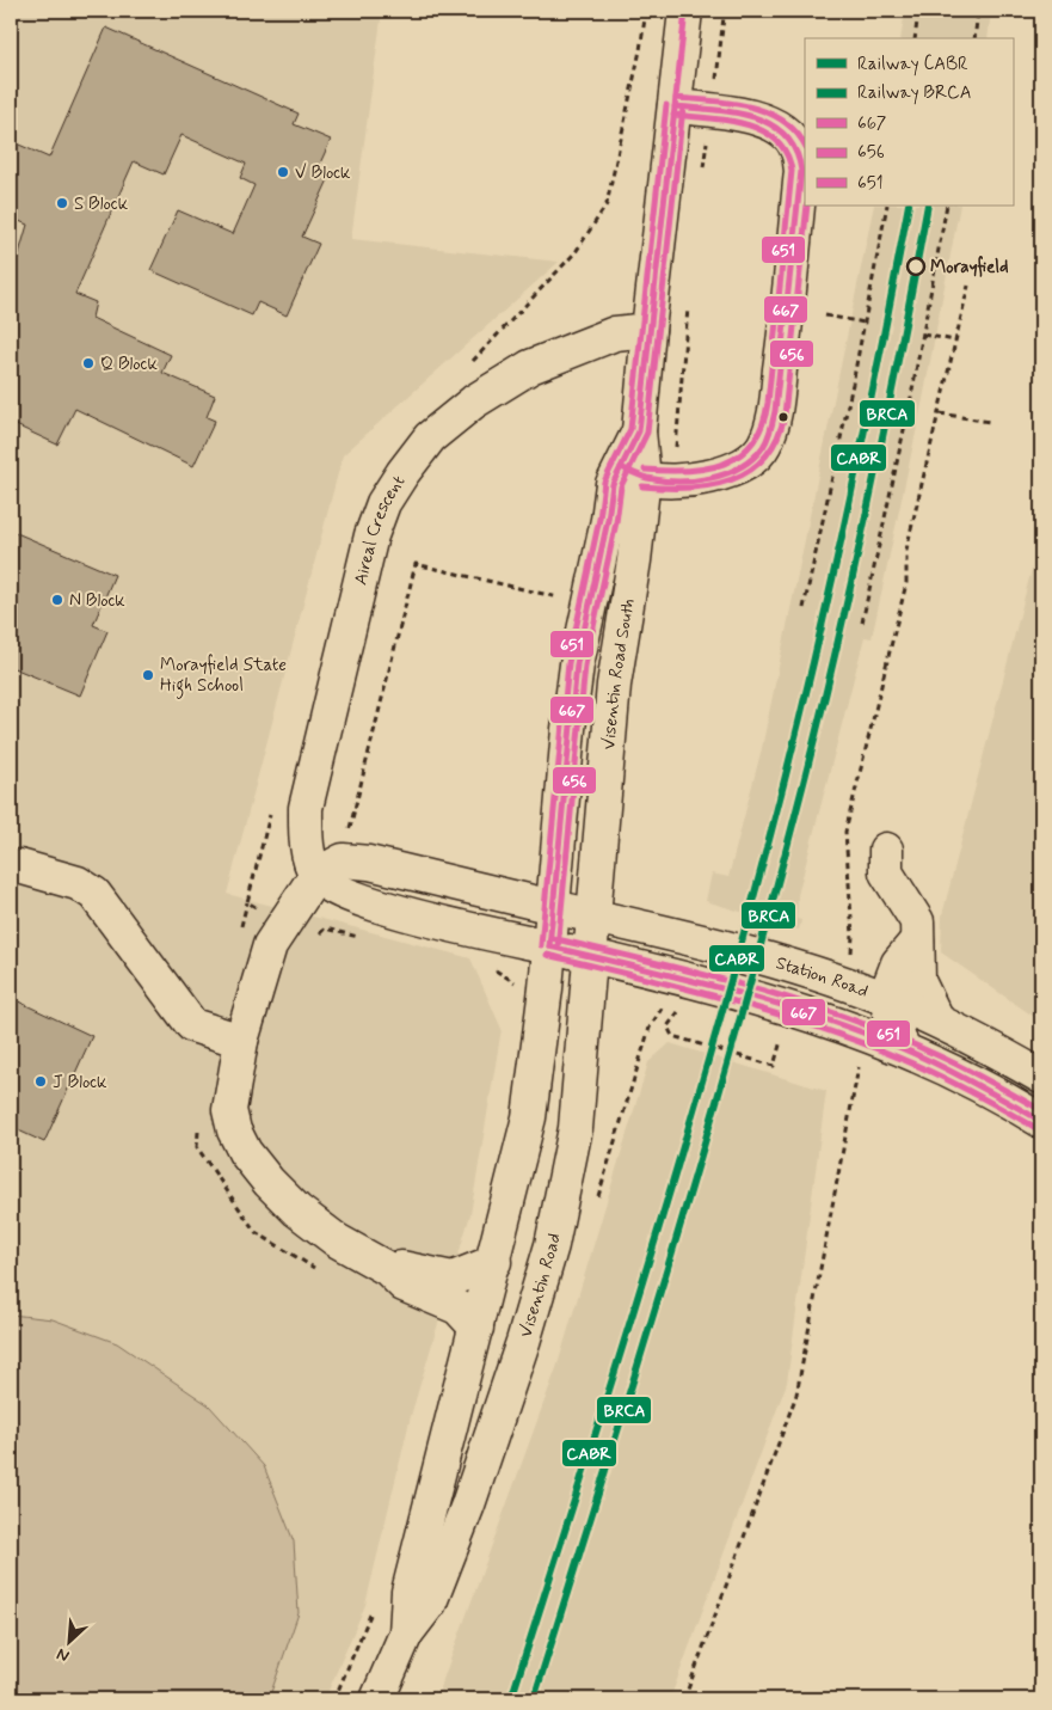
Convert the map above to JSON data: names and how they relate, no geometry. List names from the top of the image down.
{
  "streets": {
    "main road": [
      "Aireal Crescent",
      "Visentin Road South",
      "Station Road",
      "Visentin Road"
    ]
  },
  "crossings": [
    ["Aireal Crescent", "Visentin Road South"],
    ["Visentin Road South", "Station Road"],
    ["Visentin Road South", "Visentin Road"],
    ["Station Road", "Visentin Road"]
  ],
  "places": [
    "V Block",
    "S Block",
    "Morayfield",
    "Q Block",
    "N Block",
    "Morayfield State High School",
    "J Block"
  ],
  "lines": [
    "transit line 667",
    "transit line 656",
    "transit line 651",
    "rail line CABR",
    "rail line BRCA"
  ],
  "legend": [
    "Railway CABR",
    "Railway BRCA",
    "667",
    "656",
    "651"
  ],
  "north": "bottom left"
}
